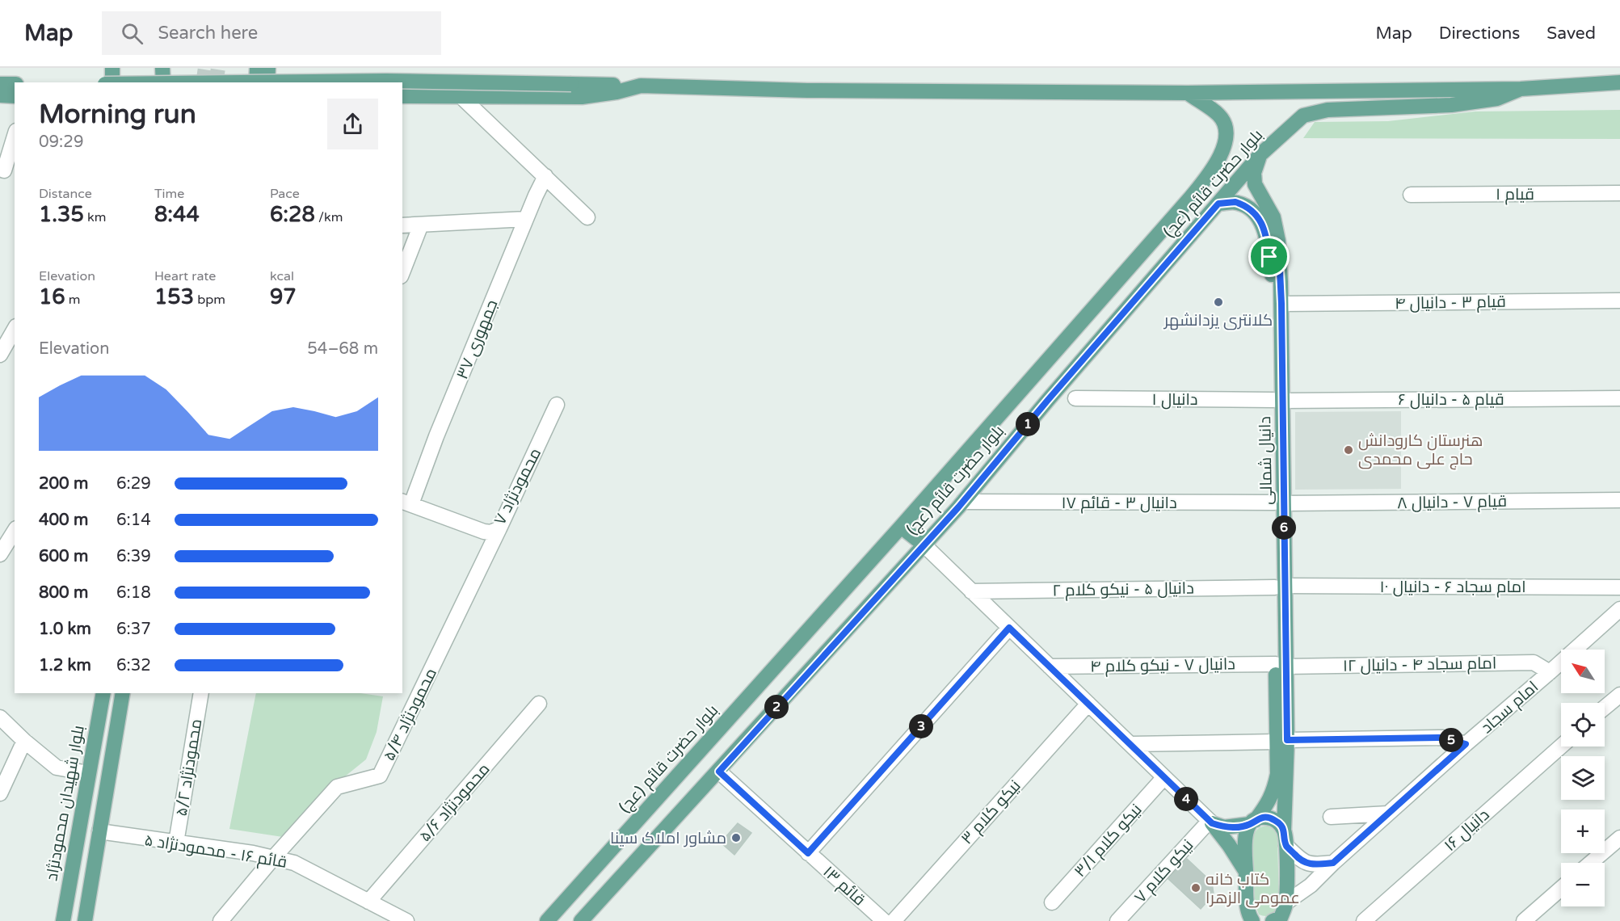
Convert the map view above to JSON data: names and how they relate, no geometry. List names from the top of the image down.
{
  "streets": {
    "main road": ["بلوار حضرت قائم (عج)", "دانیال شمالی", "بلوار شهیدان محمودنژاد"],
    "street": [
      "قیام ۱",
      "قیام ۳ - دانیال ۴",
      "جمهوری ۳۷",
      "دانیال ۱",
      "قیام ۵ - دانیال ۶",
      "محمودنژاد ۷",
      "قیام ۷ - دانیال ۸",
      "دانیال ۳ - قائم ۱۷",
      "امام سجاد ۶ - دانیال ۱۰",
      "دانیال ۵ - نیکو کلام ۲",
      "امام سجاد ۴ - دانیال ۱۲",
      "دانیال ۷ - نیکو کلام ۴",
      "امام سجاد",
      "محمودنژاد ۵/۴",
      "محمودنژاد ۵/۲",
      "محمودنژاد ۵/۶",
      "نیکو کلام ۳",
      "دانیال ۱۶",
      "نیکو کلام ۳/۱",
      "قائم ۱۶ - محمودنژاد ۵",
      "نیکو کلام ٧",
      "قائم ۱۳"
    ]
  },
  "crossings": [
    ["بلوار حضرت قائم (عج)", "دانیال شمالی"],
    ["بلوار حضرت قائم (عج)", "دانیال ۳ - قائم ۱۷"],
    ["بلوار حضرت قائم (عج)", "قائم ۱۳"],
    ["قیام ۳ - دانیال ۴", "دانیال شمالی"],
    ["جمهوری ۳۷", "محمودنژاد ۷"],
    ["دانیال ۱", "قیام ۵ - دانیال ۶"],
    ["دانیال ۱", "دانیال شمالی"],
    ["قیام ۵ - دانیال ۶", "دانیال شمالی"],
    ["دانیال شمالی", "قیام ۷ - دانیال ۸"],
    ["دانیال شمالی", "دانیال ۳ - قائم ۱۷"],
    ["دانیال شمالی", "امام سجاد ۶ - دانیال ۱۰"],
    ["دانیال شمالی", "دانیال ۵ - نیکو کلام ۲"],
    ["دانیال شمالی", "امام سجاد ۴ - دانیال ۱۲"],
    ["دانیال شمالی", "دانیال ۷ - نیکو کلام ۴"],
    ["دانیال شمالی", "امام سجاد"],
    ["محمودنژاد ۷", "محمودنژاد ۵/۴"],
    ["قیام ۷ - دانیال ۸", "دانیال ۳ - قائم ۱۷"],
    ["امام سجاد ۶ - دانیال ۱۰", "دانیال ۵ - نیکو کلام ۲"],
    ["امام سجاد ۴ - دانیال ۱۲", "دانیال ۷ - نیکو کلام ۴"],
    ["امام سجاد ۴ - دانیال ۱۲", "امام سجاد"],
    ["محمودنژاد ۵/۴", "قائم ۱۶ - محمودنژاد ۵"],
    ["محمودنژاد ۵/۲", "قائم ۱۶ - محمودنژاد ۵"],
    ["محمودنژاد ۵/۶", "قائم ۱۶ - محمودنژاد ۵"]
  ],
  "places": [
    "کلانتری یزدانشهر",
    "هنرستان کارودانش حاج علی محمدی",
    "مشاور املاک سینا",
    "کتاب خانه عمومی الزهرا"
  ],
  "north": "top left",
  "page": {
    "header": "Map",
    "search": "Search here",
    "nav": ["Map", "Directions", "Saved"],
    "heading": ["Morning run", "09:29"],
    "stats": [
      ["Distance", "1.35 km"],
      ["Time", "8:44"],
      ["Pace", "6:28 /km"],
      ["Elevation", "16 m"],
      ["Heart rate", "153 bpm"],
      ["kcal", "97"]
    ],
    "chart": ["Elevation", "54–68 m"],
    "pins": [
      "1",
      "6",
      "2",
      "3",
      "5",
      "4"
    ],
    "list": [
      {
        "name": "200 m",
        "note": "6:29"
      },
      {
        "name": "400 m",
        "note": "6:14"
      },
      {
        "name": "600 m",
        "note": "6:39"
      },
      {
        "name": "800 m",
        "note": "6:18"
      },
      {
        "name": "1.0 km",
        "note": "6:37"
      },
      {
        "name": "1.2 km",
        "note": "6:32"
      }
    ],
    "map_buttons": ["+", "−"]
  }
}
